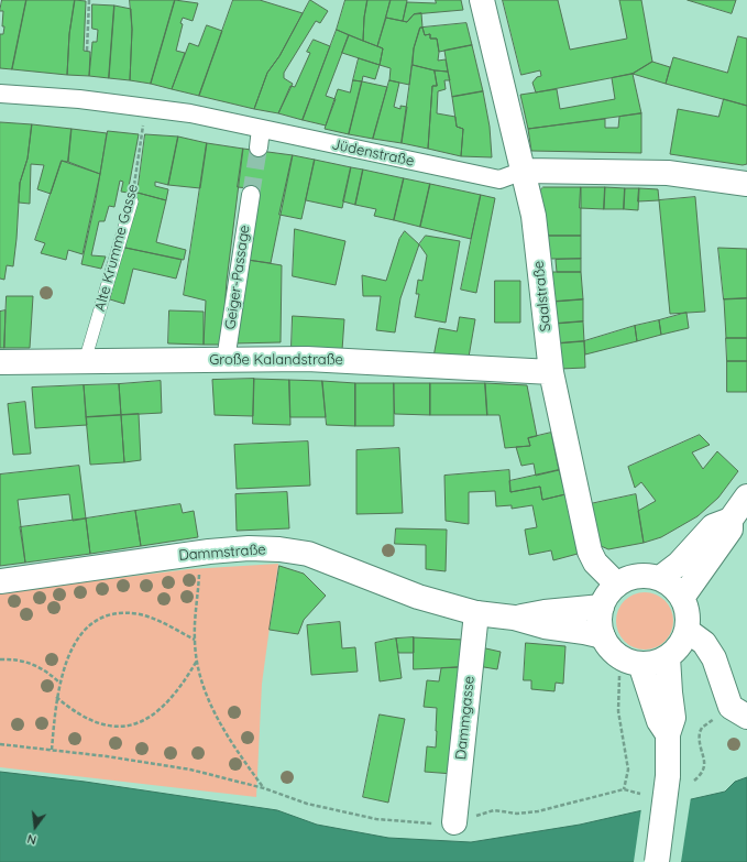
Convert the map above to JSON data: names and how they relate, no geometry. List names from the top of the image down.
{
  "streets": {
    "street": [
      "Jüdenstraße",
      "Geiger-Passage",
      "Saalstraße",
      "Große Kalandstraße",
      "Dammstraße",
      "Dammgasse"
    ],
    "lane": ["Alte Krumme Gasse"]
  },
  "crossings": [
    ["Jüdenstraße", "Alte Krumme Gasse"],
    ["Jüdenstraße", "Saalstraße"],
    ["Alte Krumme Gasse", "Große Kalandstraße"],
    ["Geiger-Passage", "Große Kalandstraße"],
    ["Saalstraße", "Große Kalandstraße"],
    ["Saalstraße", "Dammstraße"],
    ["Dammstraße", "Dammgasse"]
  ],
  "north": "bottom"
}
